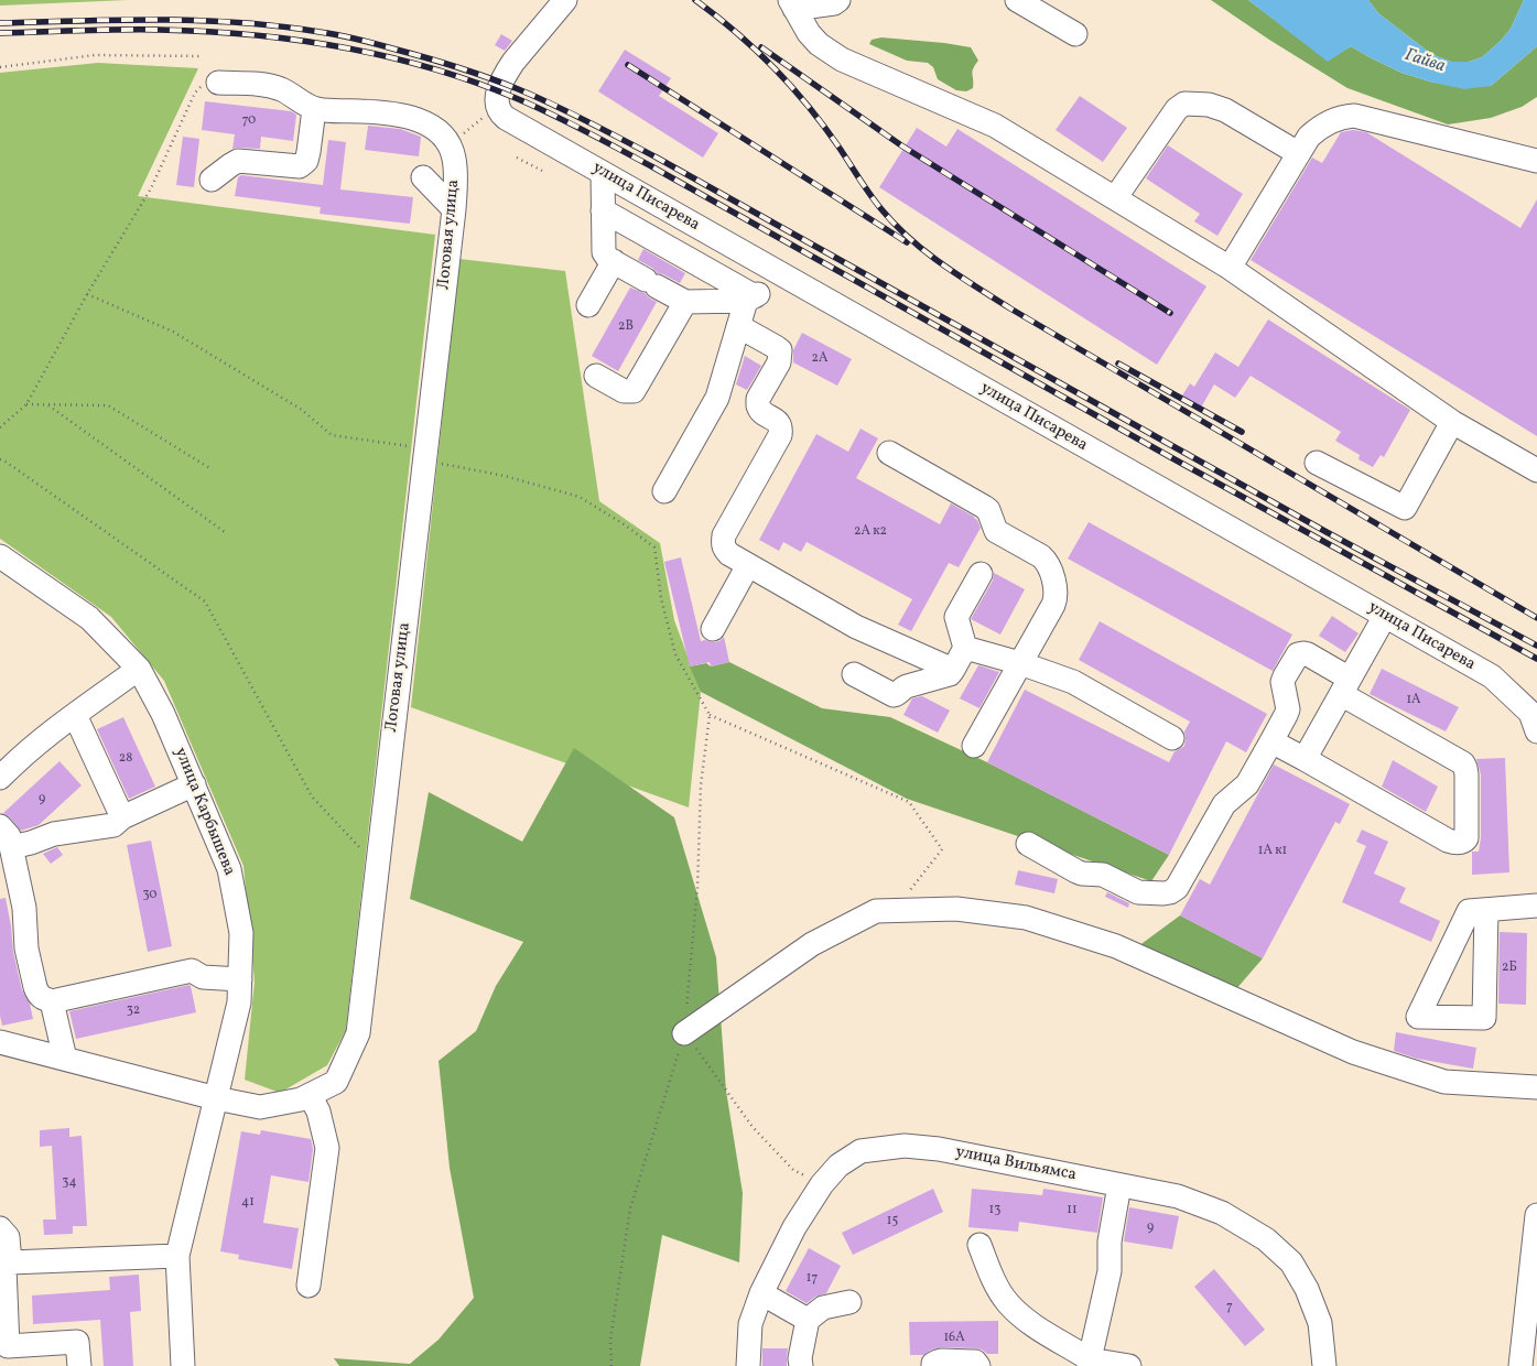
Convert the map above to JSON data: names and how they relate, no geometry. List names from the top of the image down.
{
  "streets": {
    "street": [
      "улица Писарева",
      "Логовая улица",
      "улица Карбышева",
      "улица Вильямса"
    ]
  },
  "crossings": [
    ["Логовая улица", "улица Карбышева"]
  ],
  "water": ["Гайва"],
  "house_numbers": [
    "70",
    "2В",
    "2А",
    "2А к2",
    "1А",
    "28",
    "9",
    "1А к1",
    "30",
    "2Б",
    "32",
    "34",
    "41",
    "13",
    "11",
    "15",
    "9",
    "17",
    "7",
    "16А"
  ]
}
